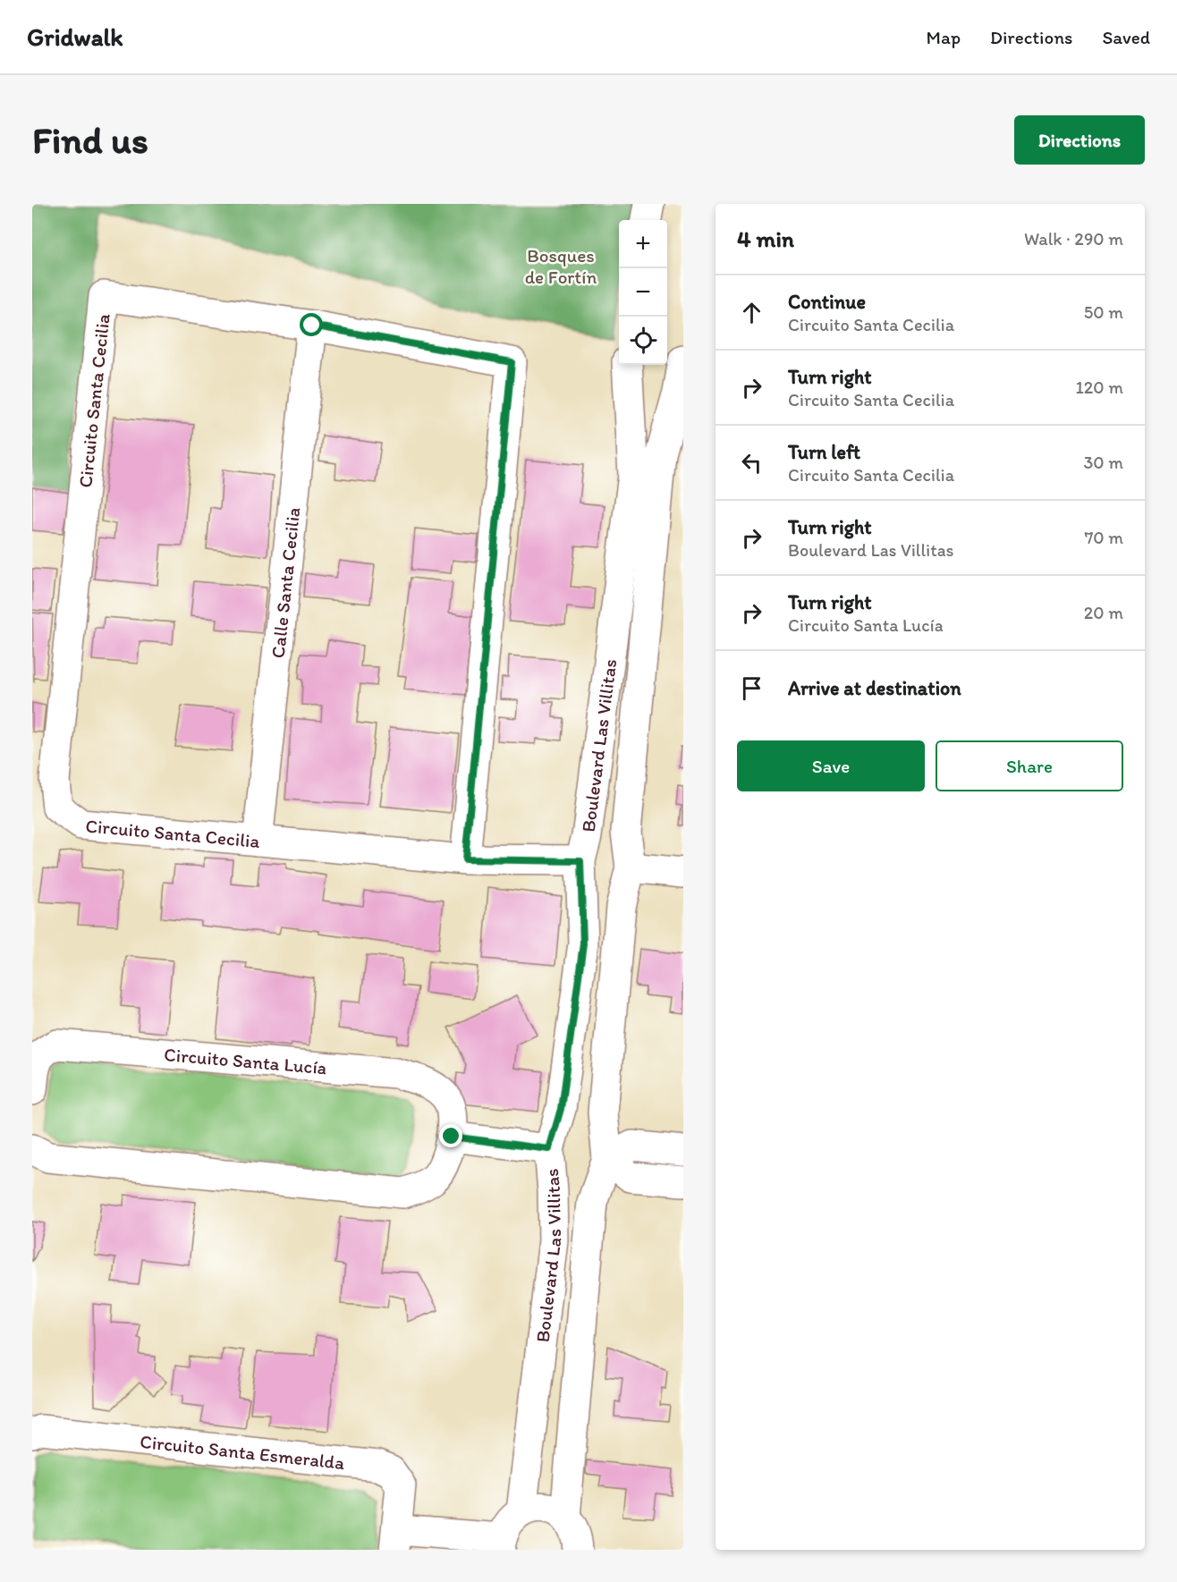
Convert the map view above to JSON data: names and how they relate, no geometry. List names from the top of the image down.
{
  "streets": {
    "street": [
      "Circuito Santa Cecilia",
      "Calle Santa Cecilia",
      "Boulevard Las Villitas",
      "Circuito Santa Lucía",
      "Circuito Santa Esmeralda"
    ]
  },
  "crossings": [
    ["Circuito Santa Cecilia", "Calle Santa Cecilia"],
    ["Circuito Santa Cecilia", "Boulevard Las Villitas"]
  ],
  "parks": ["Bosques de Fortín"],
  "page": {
    "header": "Gridwalk",
    "nav": ["Map", "Directions", "Saved"],
    "buttons": [
      "Directions",
      ["Save", "Share"]
    ],
    "title": "Find us",
    "heading": ["4 min", "Walk · 290 m"],
    "map_buttons": ["+", "−"],
    "list": [
      ["Continue", "Circuito Santa Cecilia", "50 m"],
      ["Turn right", "Circuito Santa Cecilia", "120 m"],
      ["Turn left", "Circuito Santa Cecilia", "30 m"],
      ["Turn right", "Boulevard Las Villitas", "70 m"],
      ["Turn right", "Circuito Santa Lucía", "20 m"],
      "Arrive at destination"
    ]
  }
}
